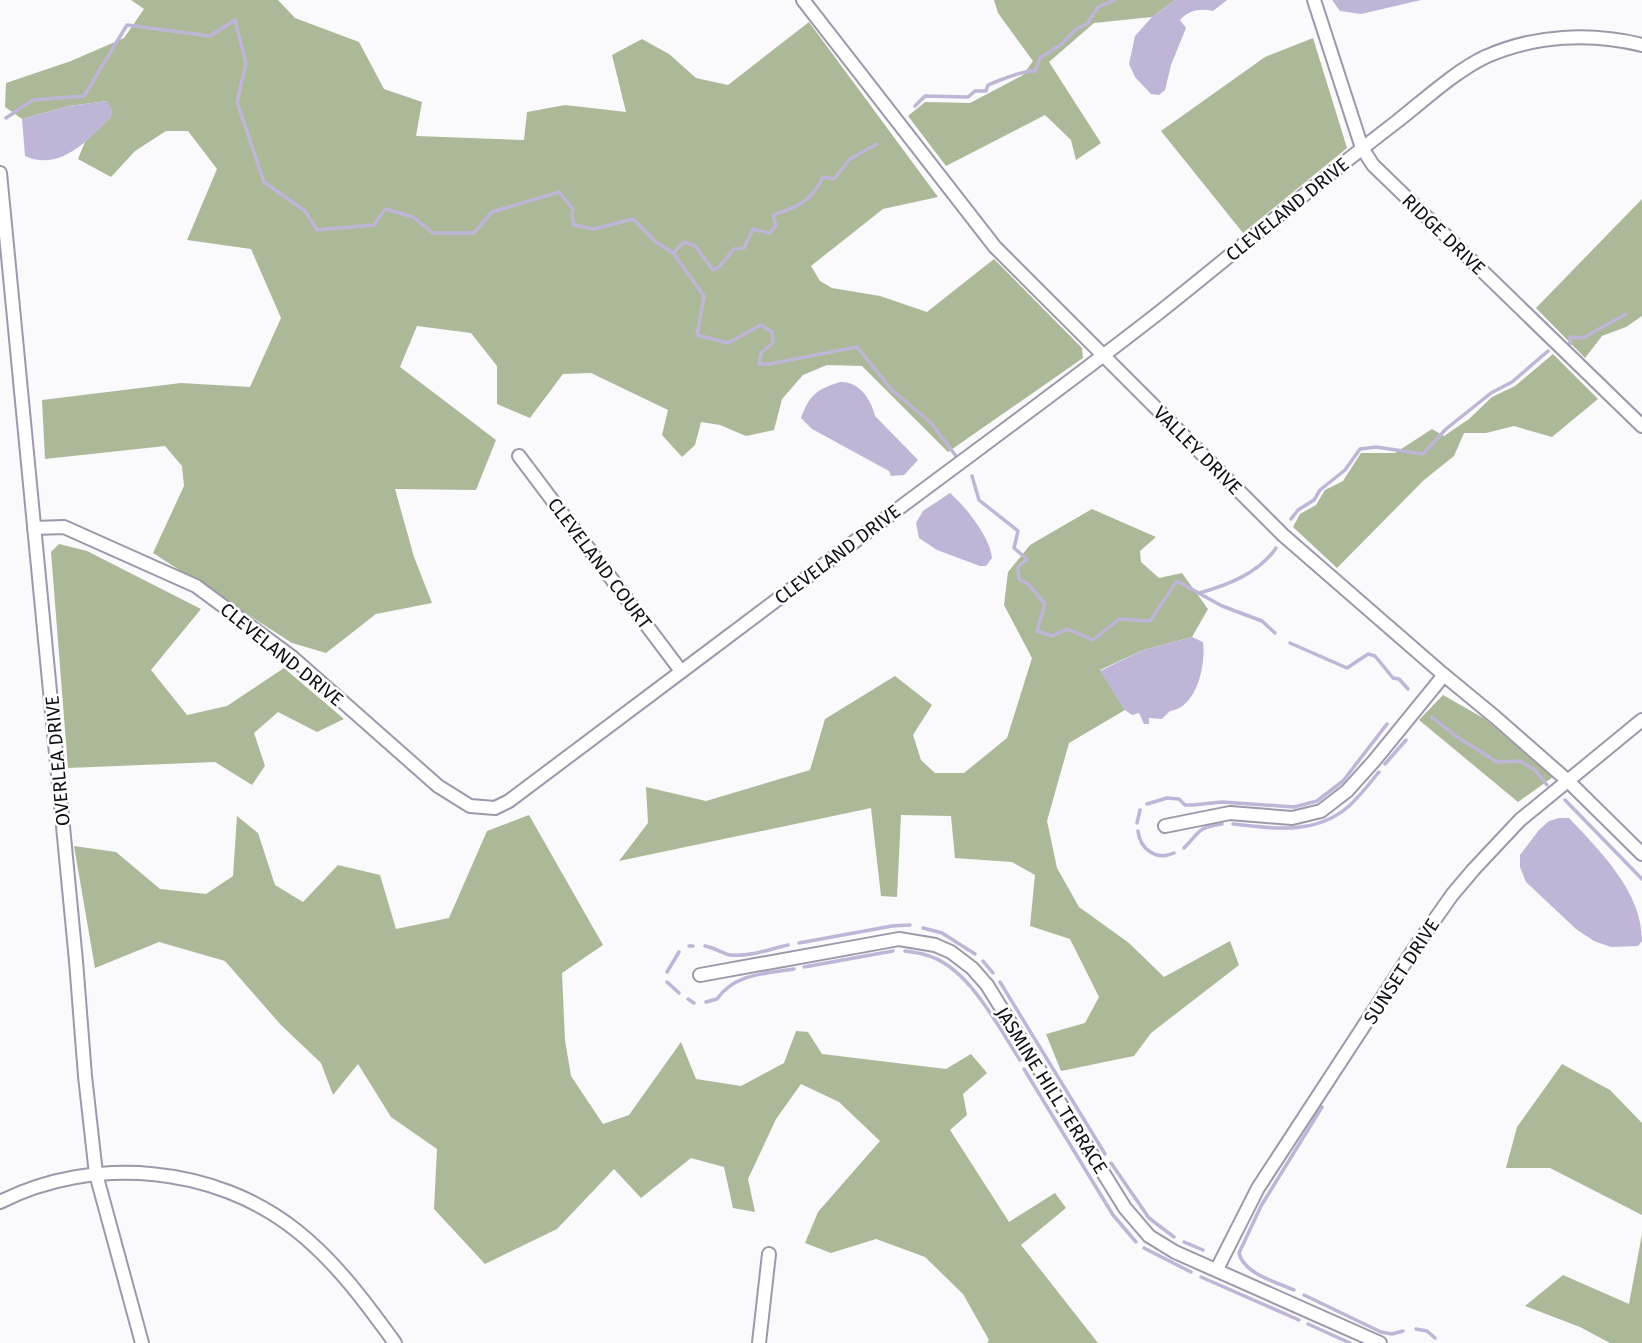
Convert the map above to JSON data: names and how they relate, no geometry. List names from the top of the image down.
{
  "streets": {
    "street": [
      "CLEVELAND DRIVE",
      "RIDGE DRIVE",
      "VALLEY DRIVE",
      "CLEVELAND COURT",
      "OVERLEA DRIVE",
      "SUNSET DRIVE",
      "JASMINE HILL TERRACE"
    ]
  },
  "crossings": [
    ["CLEVELAND DRIVE", "RIDGE DRIVE"],
    ["CLEVELAND DRIVE", "VALLEY DRIVE"],
    ["CLEVELAND DRIVE", "CLEVELAND COURT"],
    ["CLEVELAND DRIVE", "OVERLEA DRIVE"],
    ["VALLEY DRIVE", "SUNSET DRIVE"],
    ["SUNSET DRIVE", "JASMINE HILL TERRACE"]
  ]
}
